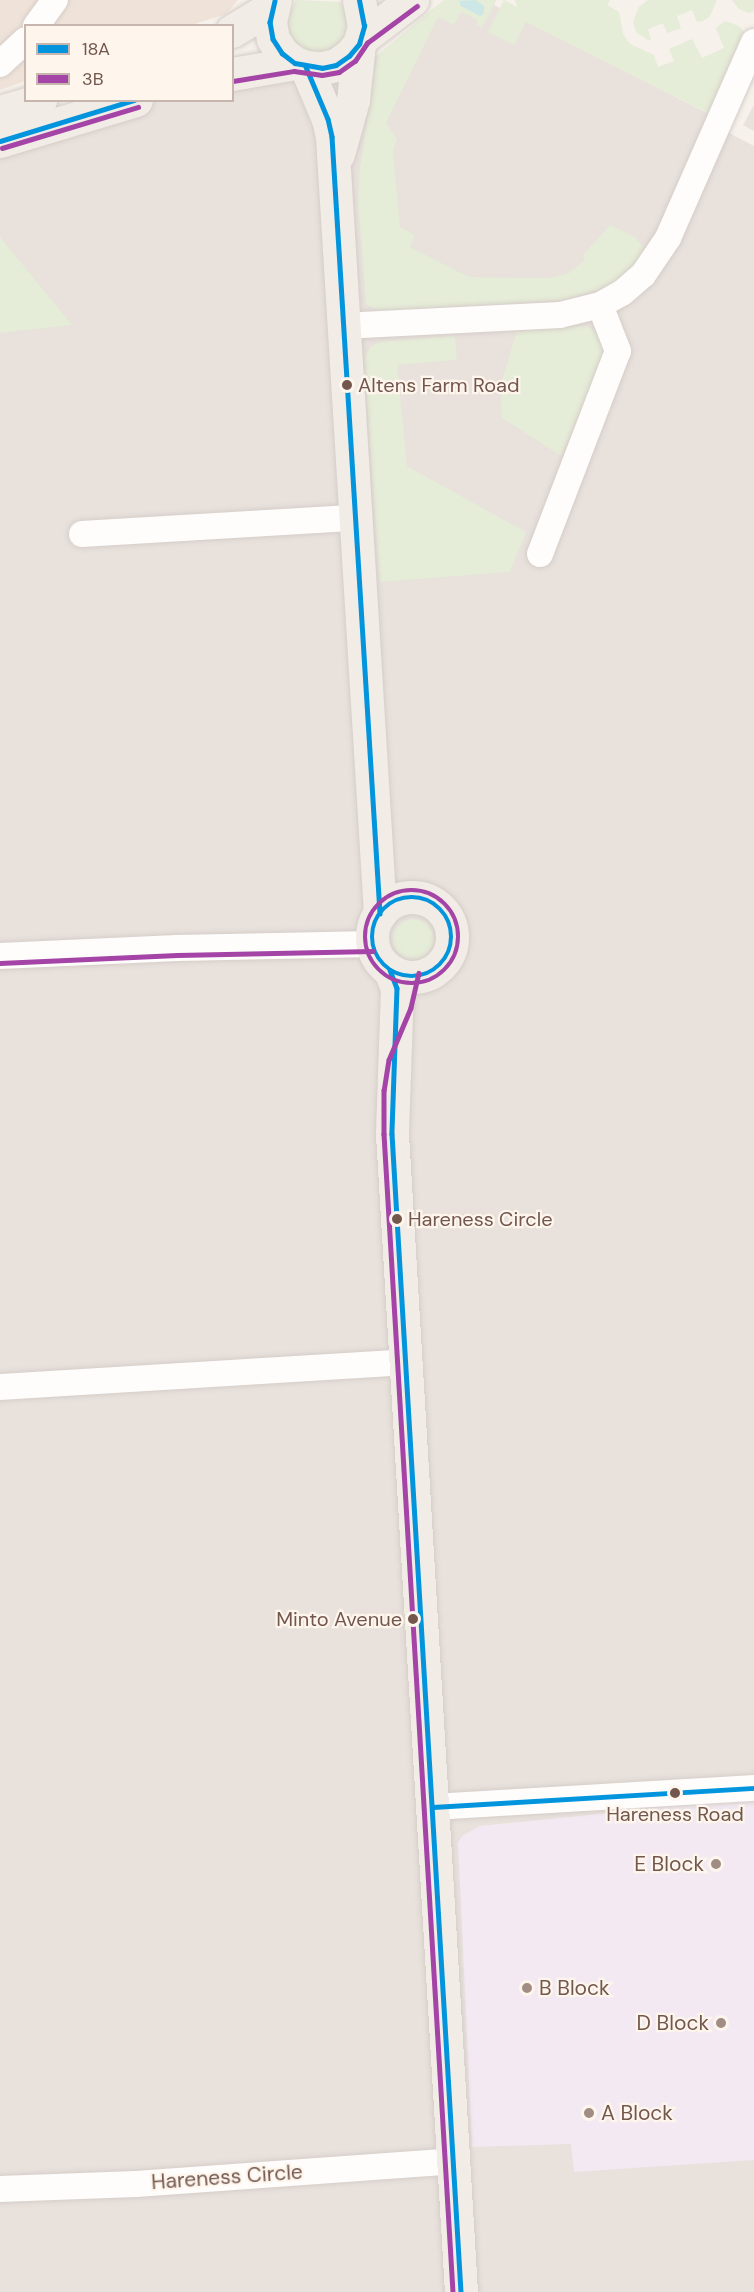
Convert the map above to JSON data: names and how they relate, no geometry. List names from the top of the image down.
{
  "streets": {
    "street": ["Hareness Circle"]
  },
  "places": [
    "Altens Farm Road",
    "Hareness Circle",
    "Minto Avenue",
    "Hareness Road",
    "E Block",
    "B Block",
    "D Block",
    "A Block"
  ],
  "lines": ["transit line 18A", "transit line 3B"],
  "legend": ["18A", "3B"]
}
